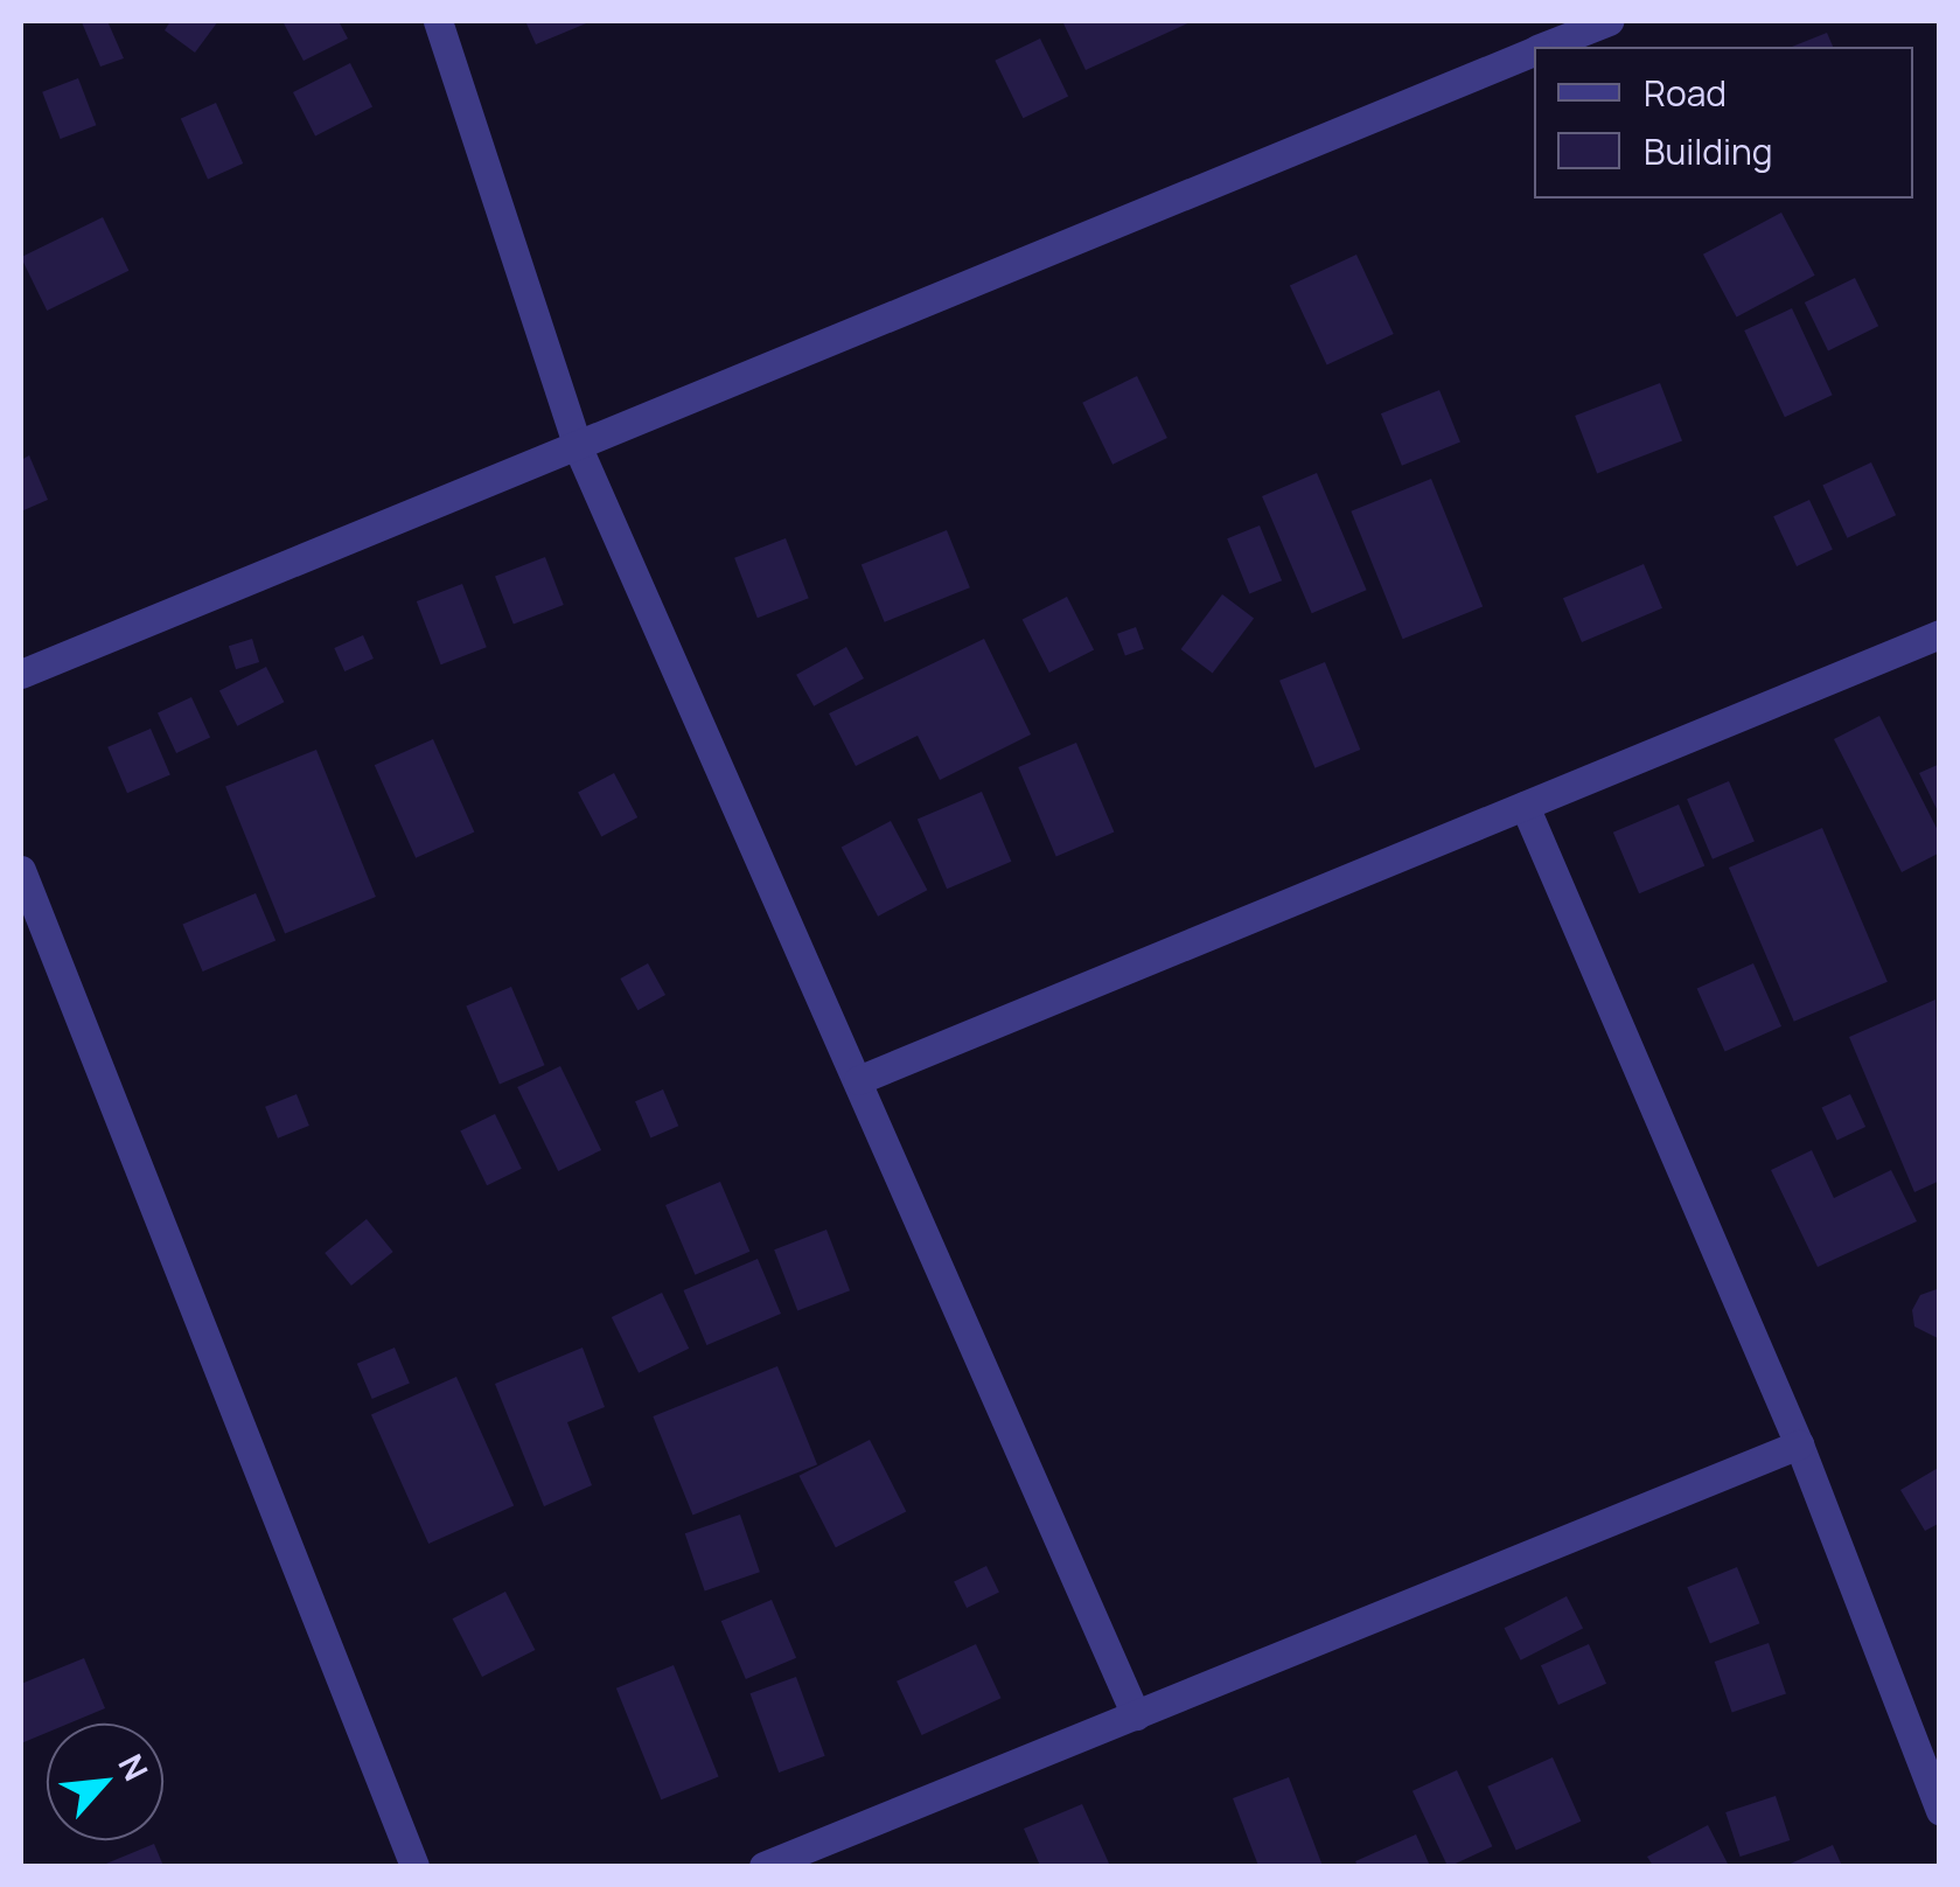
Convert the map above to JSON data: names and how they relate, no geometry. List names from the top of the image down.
{
  "legend": ["Road", "Building"],
  "north": "top right"
}
